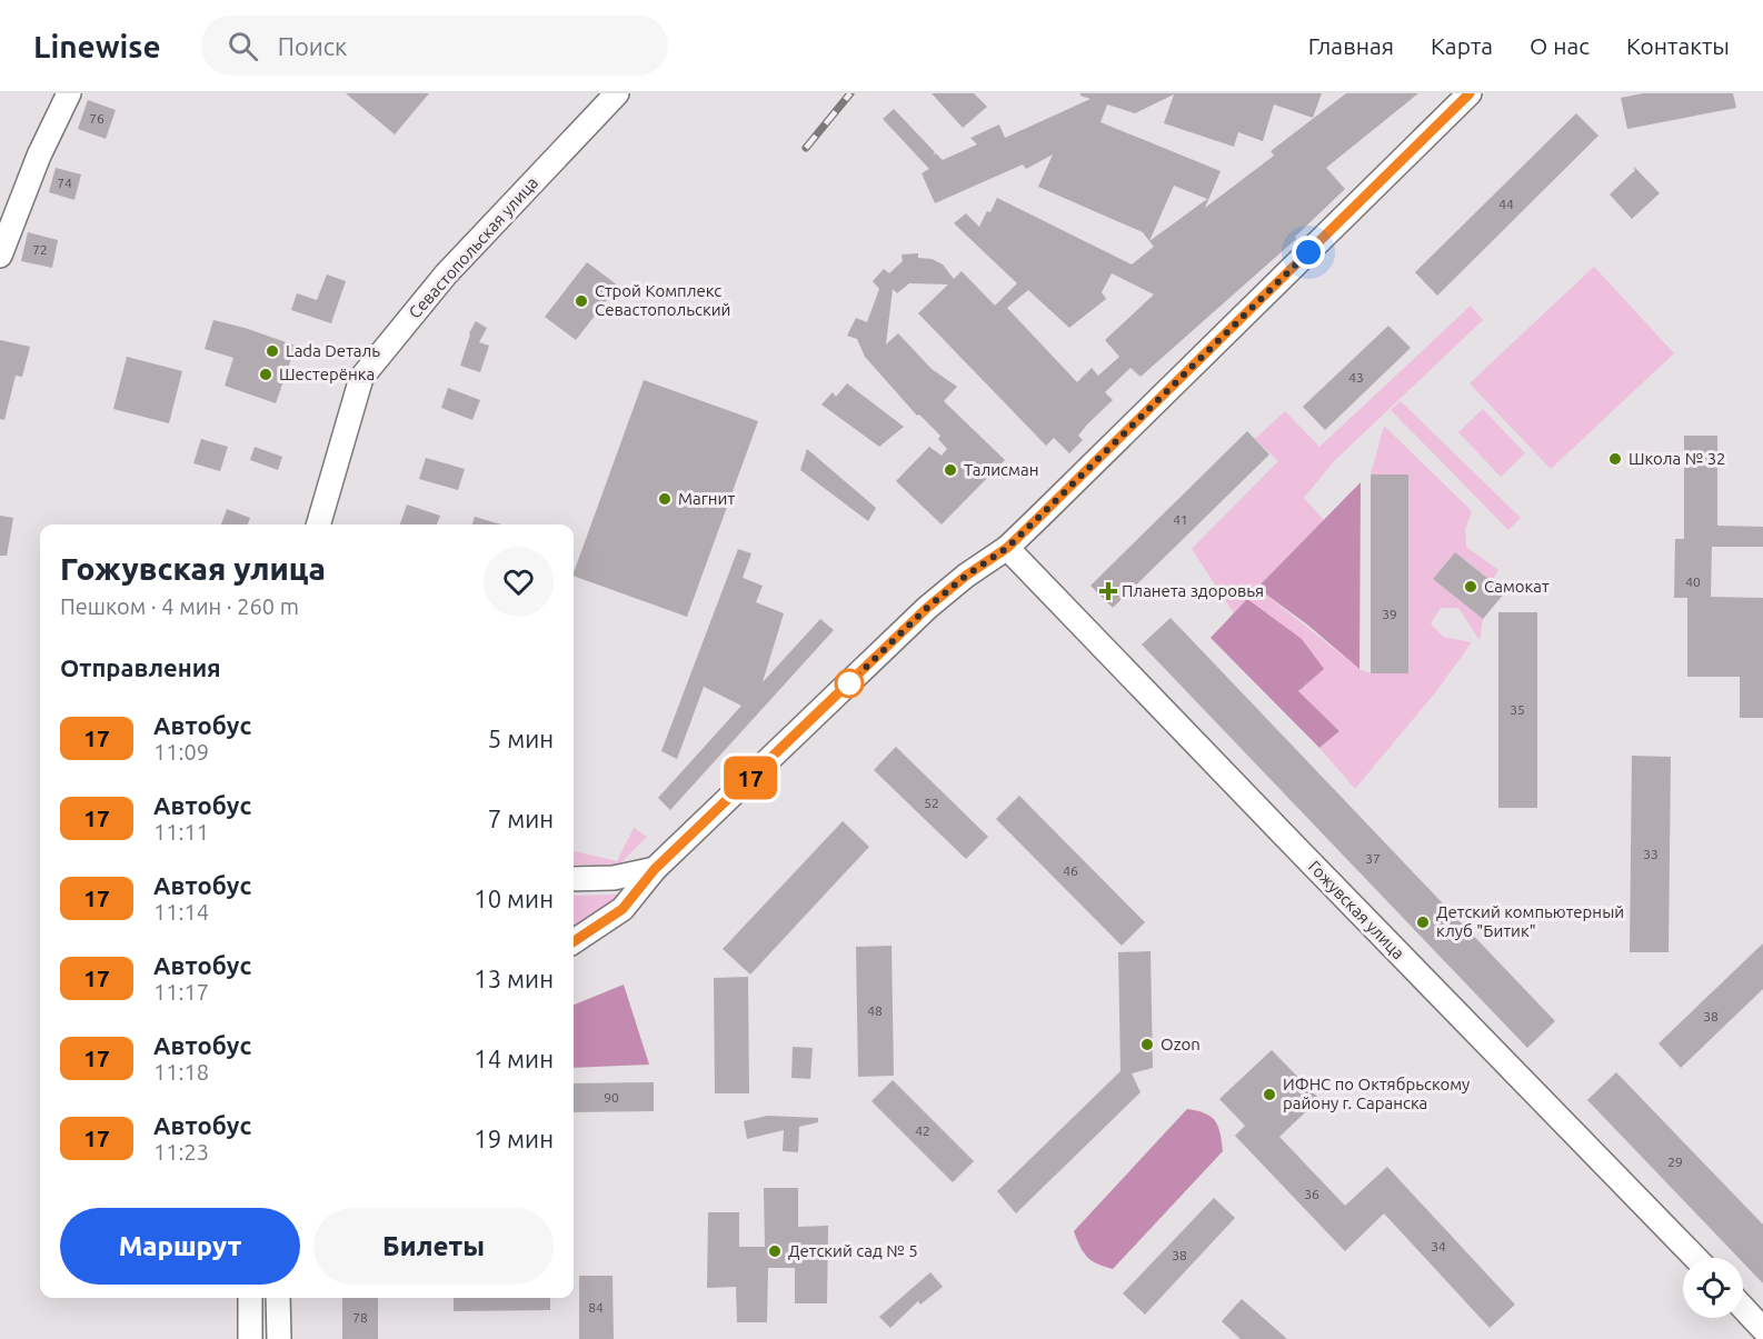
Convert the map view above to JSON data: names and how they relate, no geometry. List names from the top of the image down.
{
  "streets": {
    "street": ["Севастопольская улица", "Гожувская улица"]
  },
  "places": {
    "other": [
      "Строй Комплекс Севастопольский",
      "Lada Dеталь",
      "Шестерёнка",
      "Школа № 32",
      "Талисман",
      "Магнит",
      "Самокат",
      "Детский компьютерный клуб \"Битик\"",
      "Ozon",
      "ИФНС по Октябрьскому району г. Саранска",
      "Детский сад № 5"
    ],
    "health": ["Планета здоровья"]
  },
  "lines": ["bus line 17"],
  "house_numbers": [
    "76",
    "74",
    "44",
    "72",
    "43",
    "41",
    "40",
    "39",
    "35",
    "52",
    "33",
    "37",
    "46",
    "48",
    "38",
    "90",
    "42",
    "29",
    "36",
    "34",
    "38",
    "84",
    "78"
  ],
  "page": {
    "header": "Linewise",
    "search": "Поиск",
    "nav": [
      "Главная",
      "Карта",
      "О нас",
      "Контакты"
    ],
    "on_map": "17",
    "heading": [
      ["Гожувская улица", "Пешком · 4 мин · 260 m"],
      "Отправления"
    ],
    "list": [
      {
        "mark": "17",
        "name": "Автобус",
        "note": "11:09",
        "value": "5 мин"
      },
      {
        "mark": "17",
        "name": "Автобус",
        "note": "11:11",
        "value": "7 мин"
      },
      {
        "mark": "17",
        "name": "Автобус",
        "note": "11:14",
        "value": "10 мин"
      },
      {
        "mark": "17",
        "name": "Автобус",
        "note": "11:17",
        "value": "13 мин"
      },
      {
        "mark": "17",
        "name": "Автобус",
        "note": "11:18",
        "value": "14 мин"
      },
      {
        "mark": "17",
        "name": "Автобус",
        "note": "11:23",
        "value": "19 мин"
      }
    ],
    "buttons": ["Маршрут", "Билеты"]
  }
}
